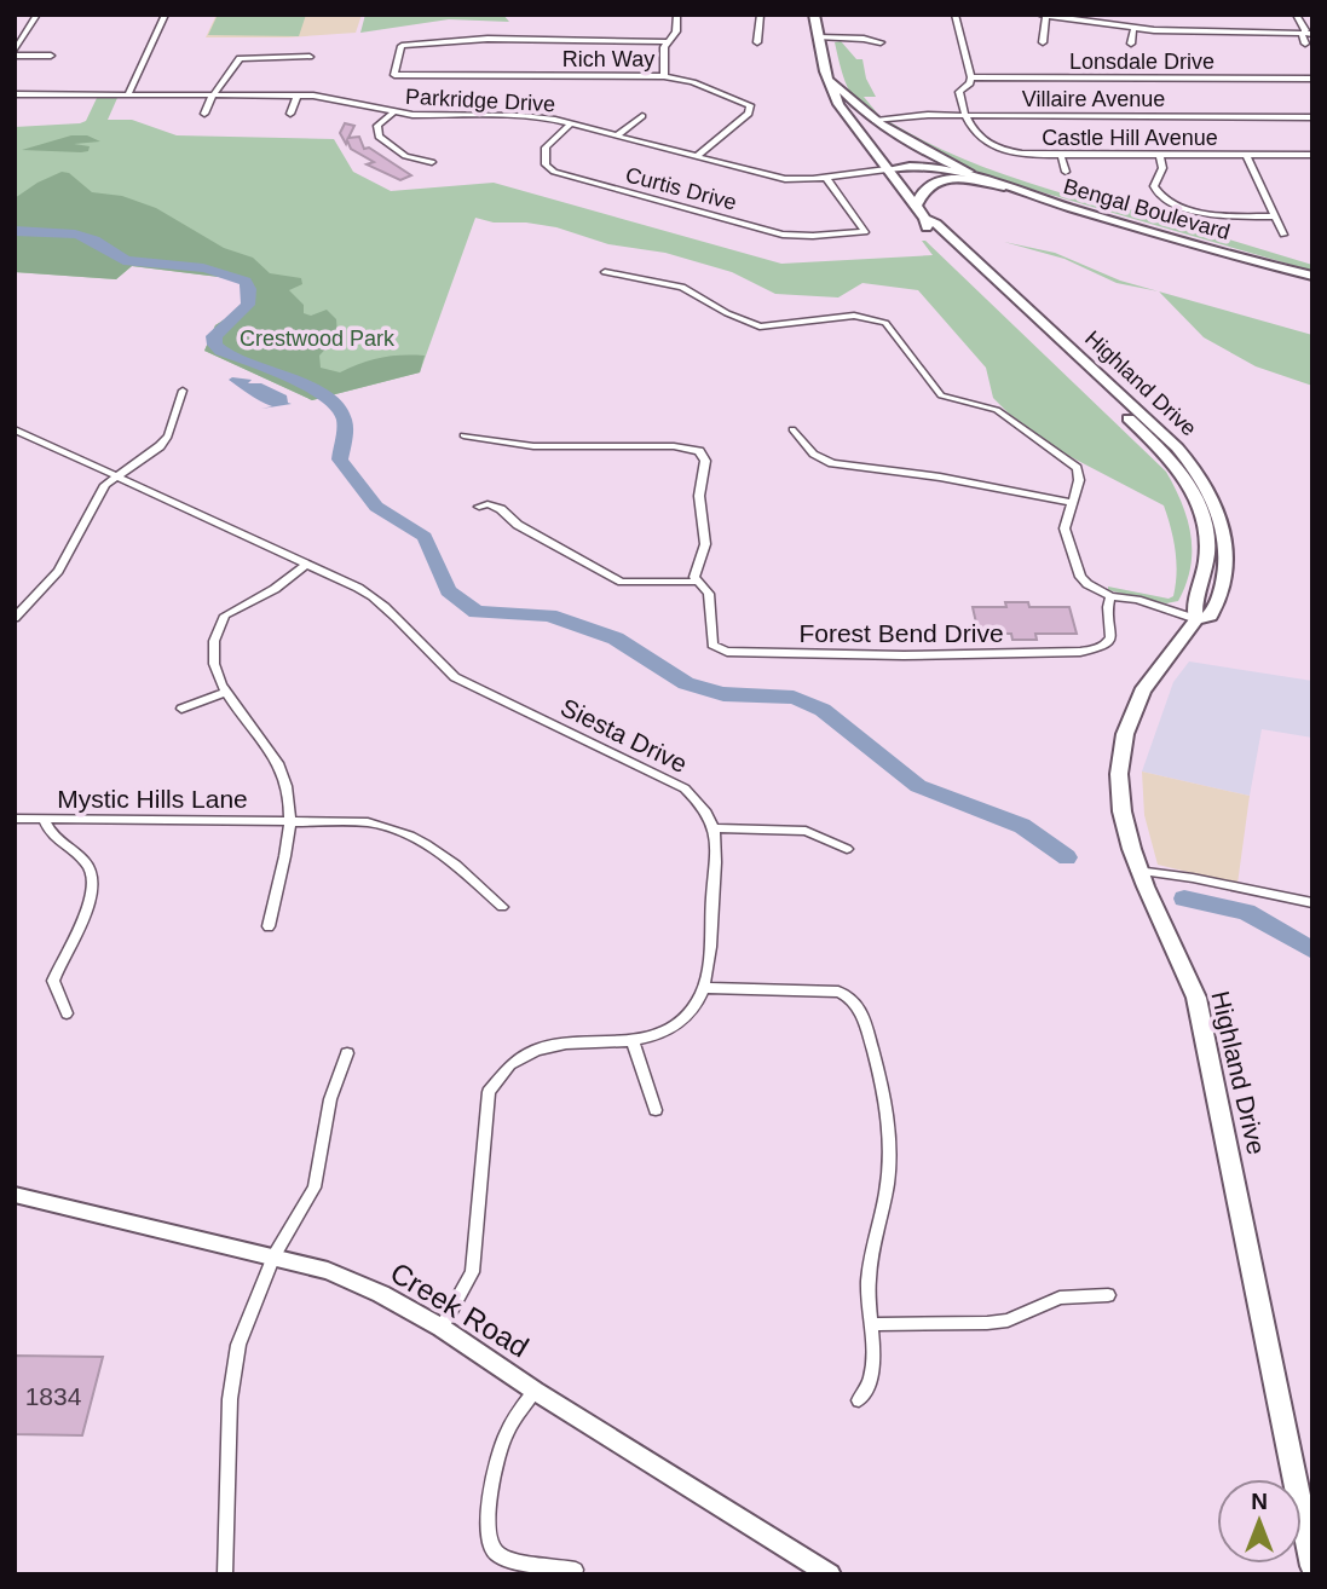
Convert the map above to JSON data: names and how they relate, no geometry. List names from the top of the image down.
{
  "streets": {
    "main road": ["Highland Drive"],
    "street": [
      "Rich Way",
      "Lonsdale Drive",
      "Villaire Avenue",
      "Parkridge Drive",
      "Castle Hill Avenue",
      "Curtis Drive",
      "Bengal Boulevard",
      "Forest Bend Drive",
      "Siesta Drive",
      "Mystic Hills Lane",
      "Creek Road"
    ]
  },
  "crossings": [
    ["Rich Way", "Parkridge Drive"],
    ["Villaire Avenue", "Castle Hill Avenue"],
    ["Parkridge Drive", "Curtis Drive"],
    ["Parkridge Drive", "Bengal Boulevard"],
    ["Parkridge Drive", "Highland Drive"],
    ["Bengal Boulevard", "Highland Drive"]
  ],
  "parks": ["Crestwood Park"],
  "house_numbers": ["1834"],
  "north": "top"
}
